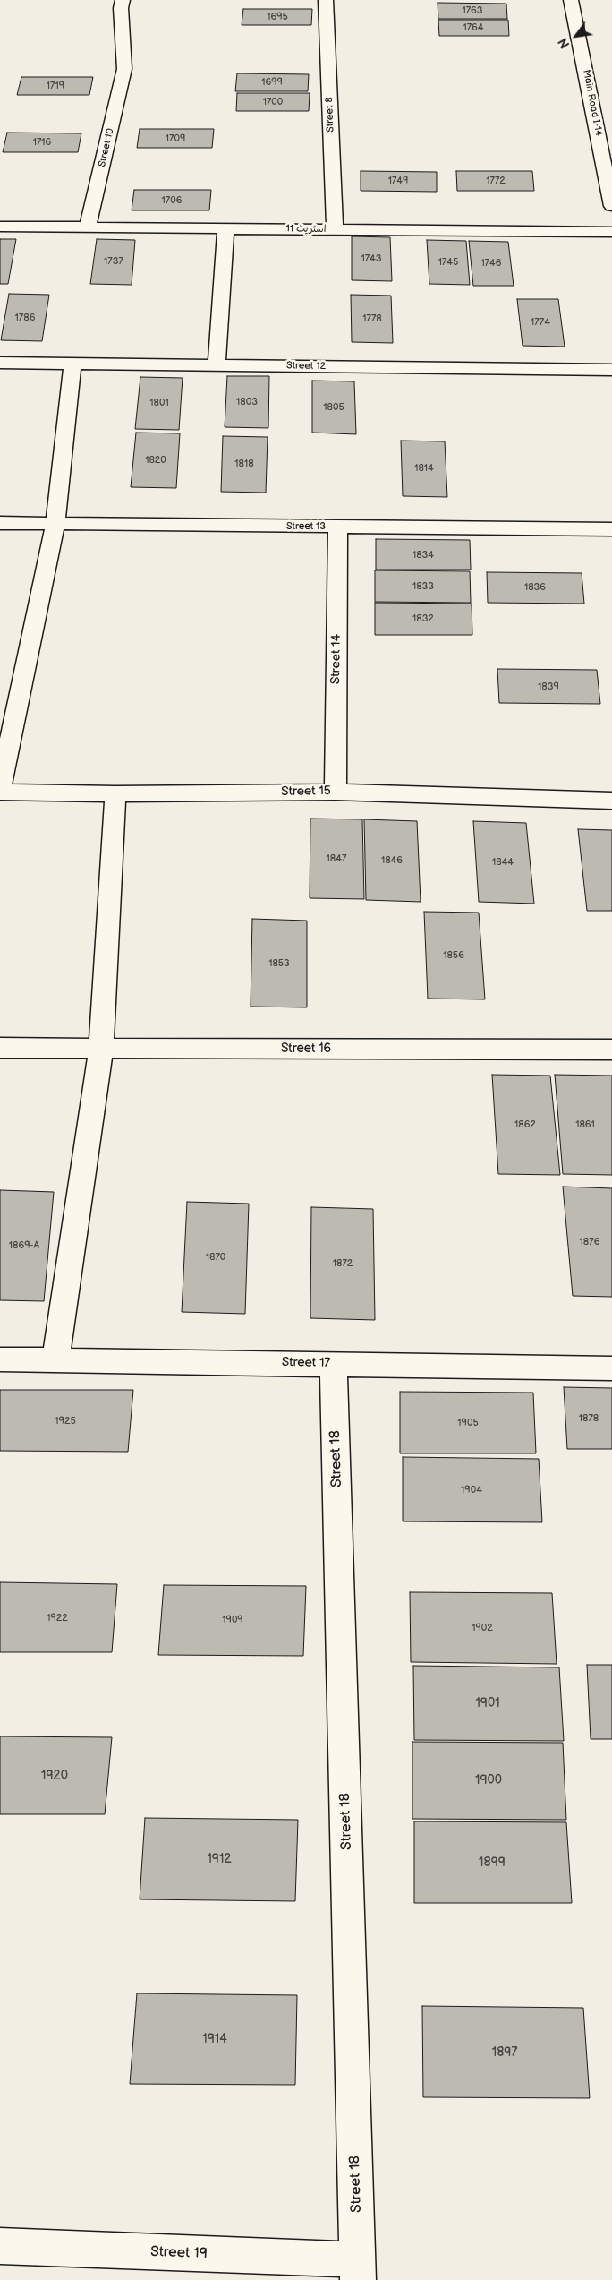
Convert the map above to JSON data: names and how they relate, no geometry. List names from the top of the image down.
{
  "streets": {
    "street": [
      "Main Road I-14",
      "Street 8",
      "Street 10",
      "اسٹریٹ 11",
      "Street 12",
      "Street 13",
      "Street 14",
      "Street 15",
      "Street 16",
      "Street 17",
      "Street 18",
      "Street 19"
    ]
  },
  "crossings": [
    ["Street 8", "اسٹریٹ 11"],
    ["Street 10", "اسٹریٹ 11"],
    ["Street 13", "Street 14"],
    ["Street 14", "Street 15"],
    ["Street 17", "Street 18"],
    ["Street 18", "Street 19"]
  ],
  "house_numbers": [
    "1763",
    "1695",
    "1764",
    "1699",
    "1719",
    "1700",
    "1709",
    "1716",
    "1749",
    "1772",
    "1706",
    "1743",
    "1737",
    "1745",
    "1746",
    "1786",
    "1778",
    "1774",
    "1803",
    "1801",
    "1805",
    "1820",
    "1818",
    "1814",
    "1834",
    "1833",
    "1836",
    "1832",
    "1839",
    "1847",
    "1846",
    "1844",
    "1856",
    "1853",
    "1862",
    "1861",
    "1876",
    "1869-A",
    "1870",
    "1872",
    "1878",
    "1925",
    "1905",
    "1904",
    "1922",
    "1909",
    "1902",
    "1901",
    "1920",
    "1900",
    "1912",
    "1899",
    "1914",
    "1897"
  ],
  "north": "bottom left"
}
